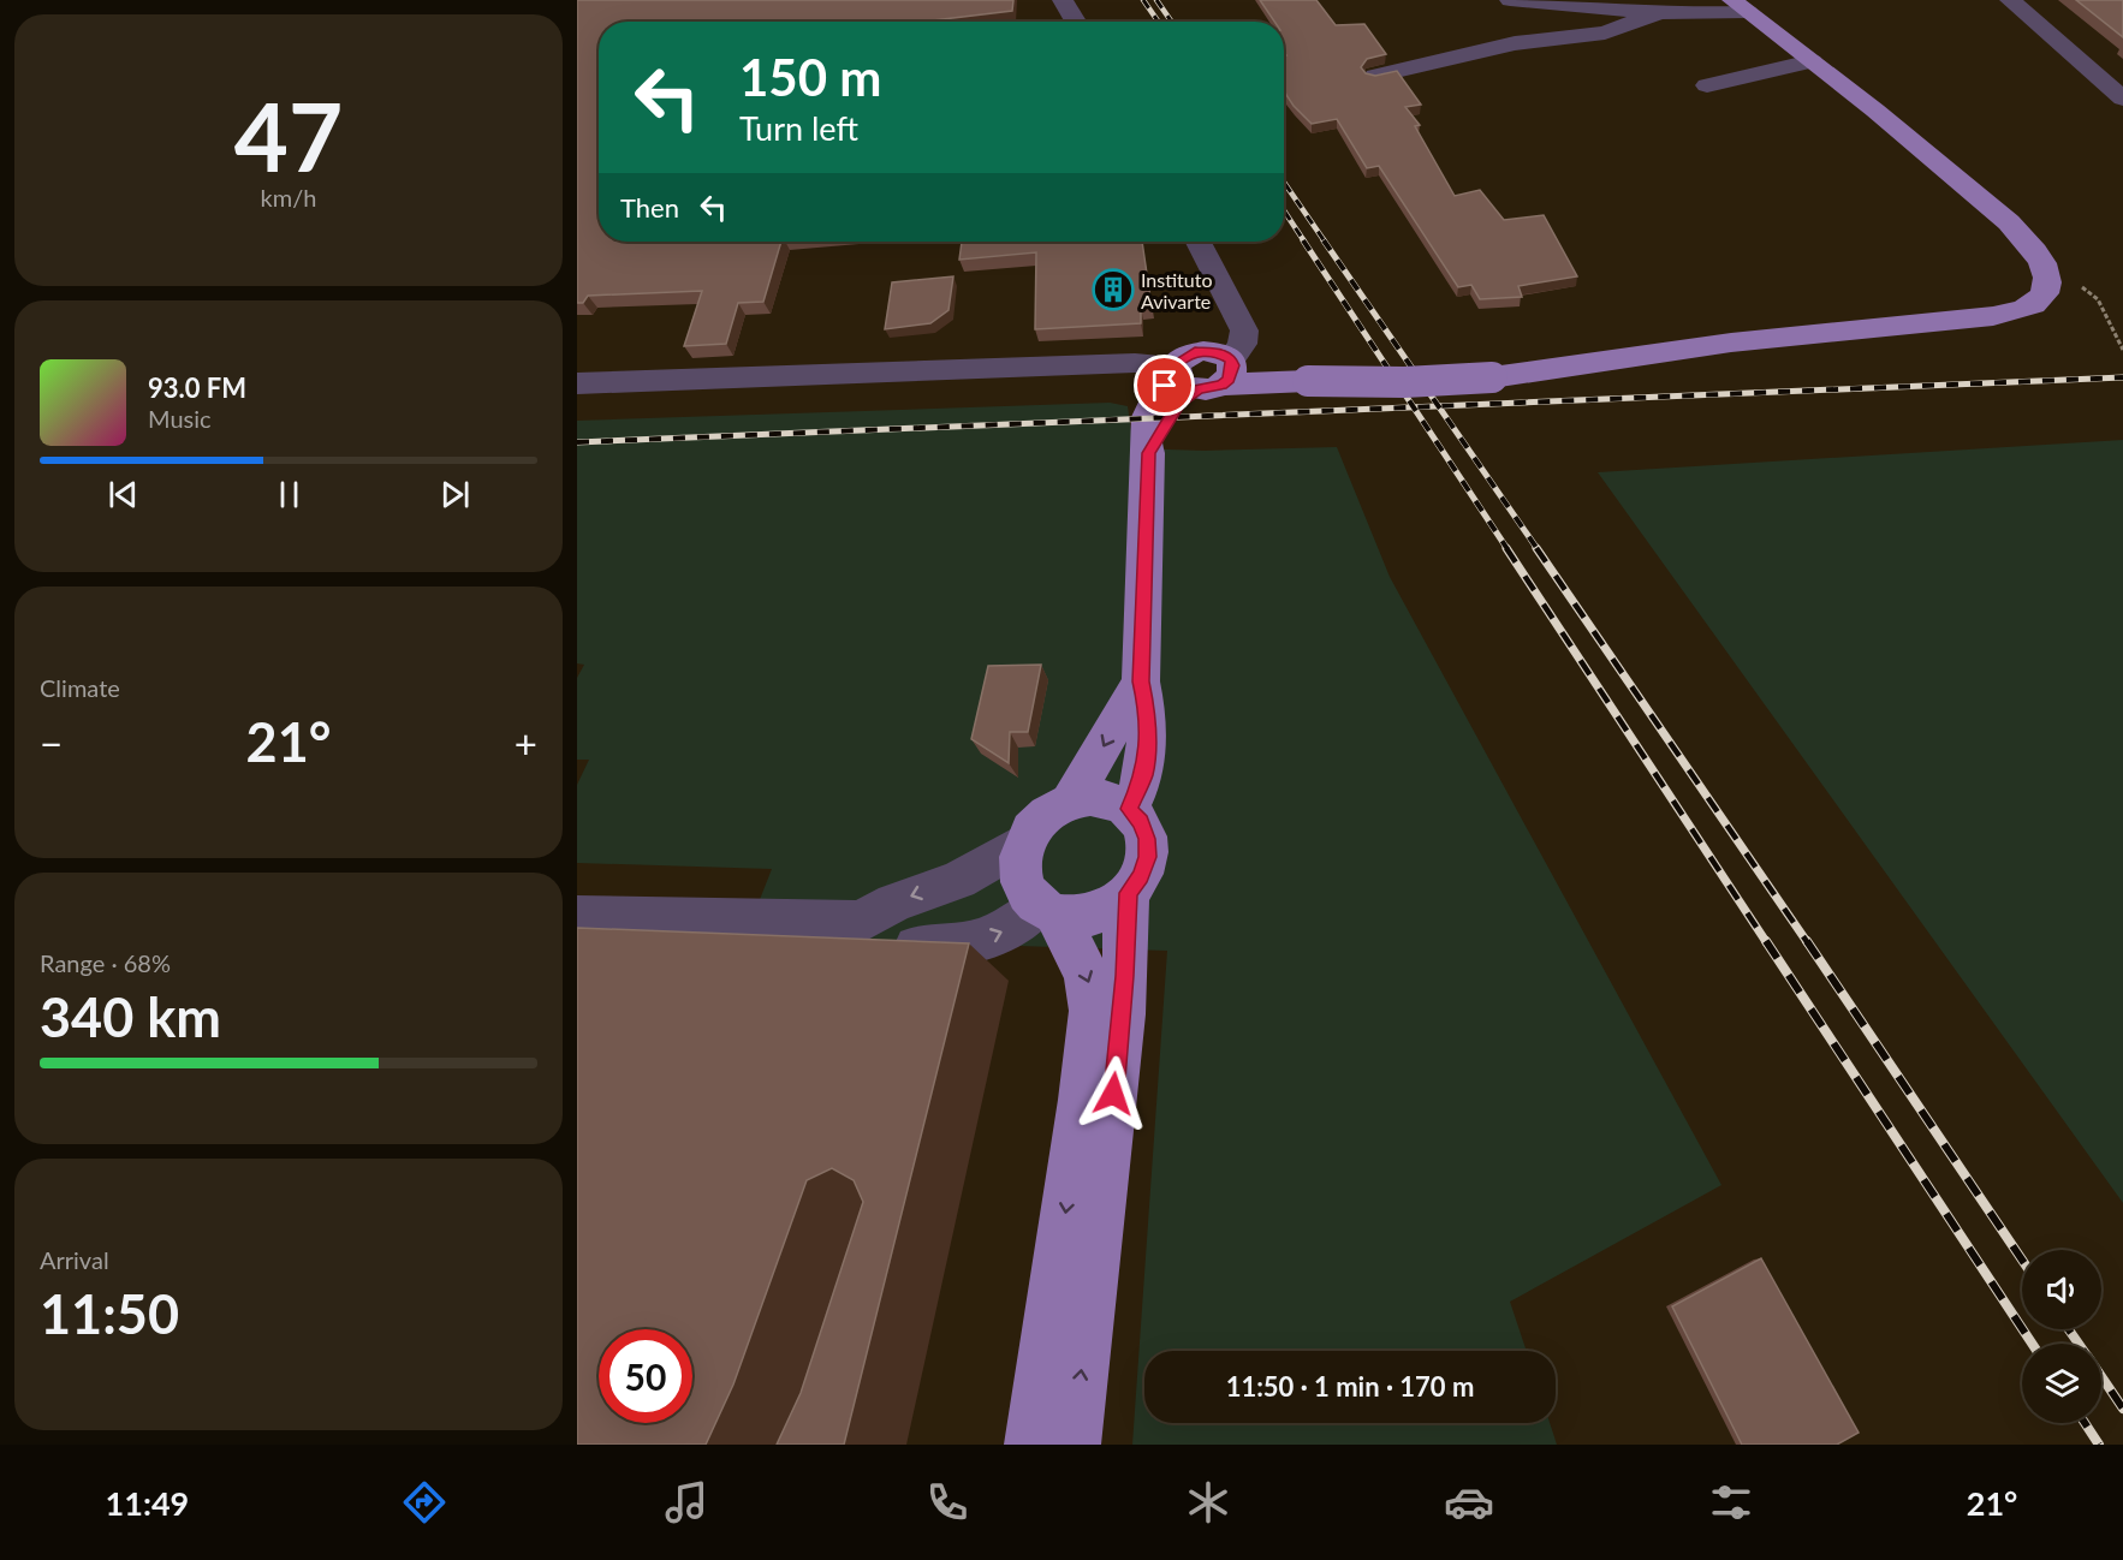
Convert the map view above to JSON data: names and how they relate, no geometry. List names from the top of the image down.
{
  "places": {
    "building": ["Instituto Avivarte"]
  },
  "page": {
    "tile": [
      ["47", "km/h"],
      "Climate",
      ["Range · 68%", "340 km"],
      ["Arrival", "11:50"]
    ],
    "turn": ["150 m", "Turn left"],
    "then": "Then",
    "song": ["93.0 FM", "Music"],
    "heat": ["−", "21°", "+"],
    "limit": "50",
    "trip": "11:50 · 1 min · 170 m",
    "tabs": ["11:49", "21°"]
  }
}
